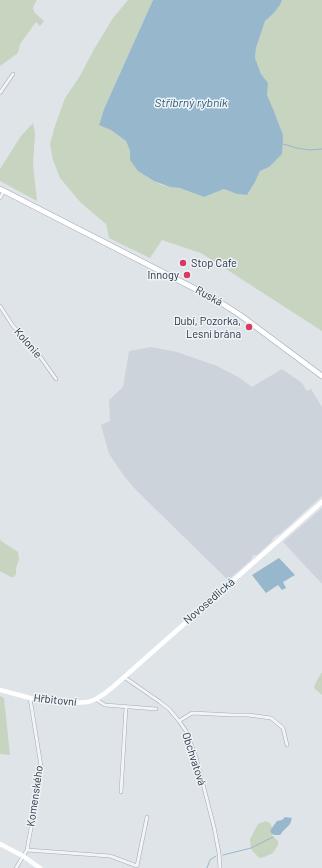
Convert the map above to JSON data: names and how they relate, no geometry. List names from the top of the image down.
{
  "streets": {
    "main road": ["Ruská"],
    "street": [
      "Kolonie",
      "Novosedlická",
      "Hřbitovní",
      "Obchvatová",
      "Komenského"
    ]
  },
  "crossings": [
    ["Novosedlická", "Hřbitovní"],
    ["Novosedlická", "Obchvatová"],
    ["Hřbitovní", "Komenského"]
  ],
  "water": ["Stříbrný rybník"],
  "places": ["Stop Cafe", "Innogy", "Dubí, Pozorka, Lesní brána"]
}
